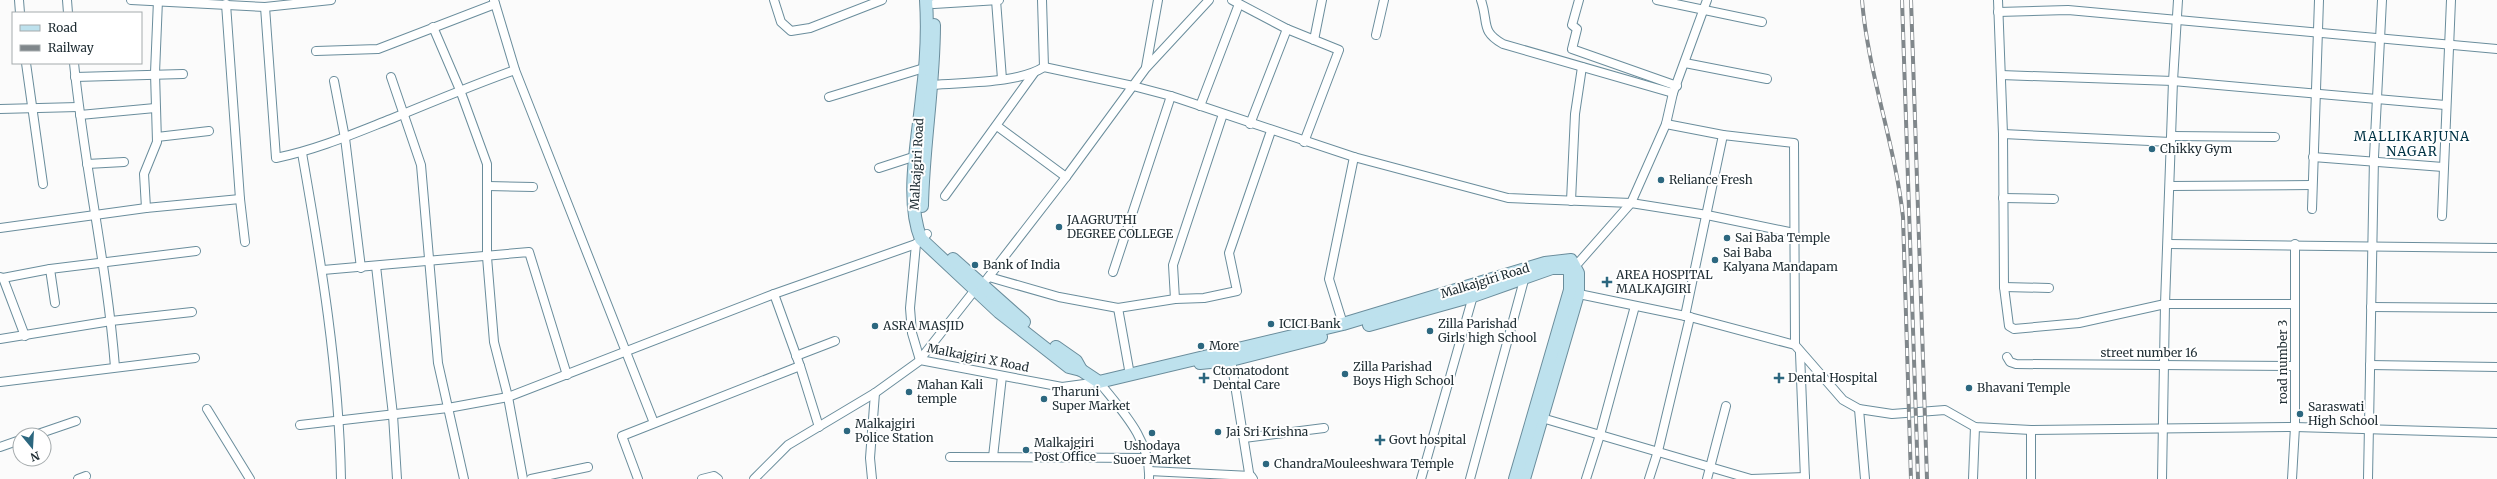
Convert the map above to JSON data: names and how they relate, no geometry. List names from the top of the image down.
{
  "streets": {
    "main road": ["Malkajgiri Road"],
    "street": ["street number 16", "Malkajgiri X Road", "road number 3"]
  },
  "crossings": [
    ["Malkajgiri Road", "Malkajgiri X Road"],
    ["street number 16", "road number 3"]
  ],
  "districts": ["MALLIKARJUNA NAGAR"],
  "places": {
    "other": [
      "Chikky Gym",
      "Reliance Fresh",
      "JAAGRUTHI DEGREE COLLEGE",
      "Sai Baba Temple",
      "Sai Baba Kalyana Mandapam",
      "Bank of India",
      "ICICI Bank",
      "ASRA MASJID",
      "Zilla Parishad Girls high School",
      "More",
      "Zilla Parishad Boys High School",
      "Bhavani Temple",
      "Mahan Kali temple",
      "Tharuni Super Market",
      "Saraswati High School",
      "Malkajgiri Police Station",
      "Jai Sri Krishna",
      "Ushodaya Suoer Market",
      "Malkajgiri Post Office",
      "ChandraMouleeshwara Temple"
    ],
    "health": [
      "AREA HOSPITAL MALKAJGIRI",
      "Ctomatodont Dental Care",
      "Dental Hospital",
      "Govt hospital"
    ]
  },
  "legend": ["Road", "Railway"],
  "north": "bottom"
}
